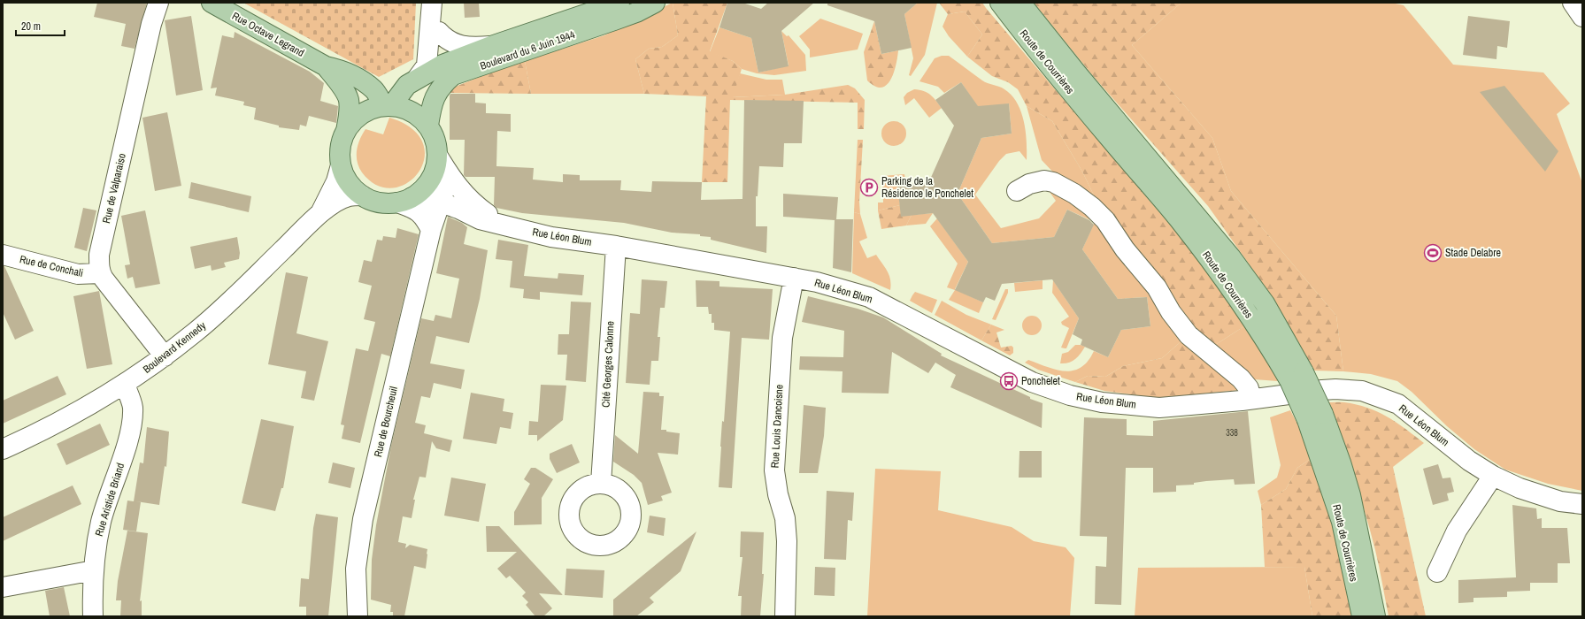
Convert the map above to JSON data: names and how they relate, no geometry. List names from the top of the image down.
{
  "streets": {
    "main road": ["Rue Octave Legrand", "Boulevard du 6 Juin 1944", "Route de Courrières"],
    "street": [
      "Rue de Valparaiso",
      "Rue Léon Blum",
      "Rue de Conchali",
      "Boulevard Kennedy",
      "Cité Georges Calonne",
      "Rue de Bourcheuil",
      "Rue Louis Dancoisne",
      "Rue Aristide Briand"
    ]
  },
  "crossings": [
    ["Rue Octave Legrand", "Boulevard du 6 Juin 1944"],
    ["Rue Octave Legrand", "Rue Léon Blum"],
    ["Rue Octave Legrand", "Boulevard Kennedy"],
    ["Boulevard du 6 Juin 1944", "Rue Léon Blum"],
    ["Boulevard du 6 Juin 1944", "Boulevard Kennedy"],
    ["Rue de Valparaiso", "Rue de Conchali"],
    ["Rue Léon Blum", "Boulevard Kennedy"],
    ["Rue Léon Blum", "Cité Georges Calonne"],
    ["Rue Léon Blum", "Rue de Bourcheuil"],
    ["Rue Léon Blum", "Rue Louis Dancoisne"],
    ["Boulevard Kennedy", "Rue Aristide Briand"]
  ],
  "places": {
    "parking": ["Parking de la Résidence le Ponchelet"],
    "sports": ["Stade Delabre"],
    "bus stop": ["Ponchelet"]
  },
  "house_numbers": ["338"],
  "scale_bar": "20 m"
}
